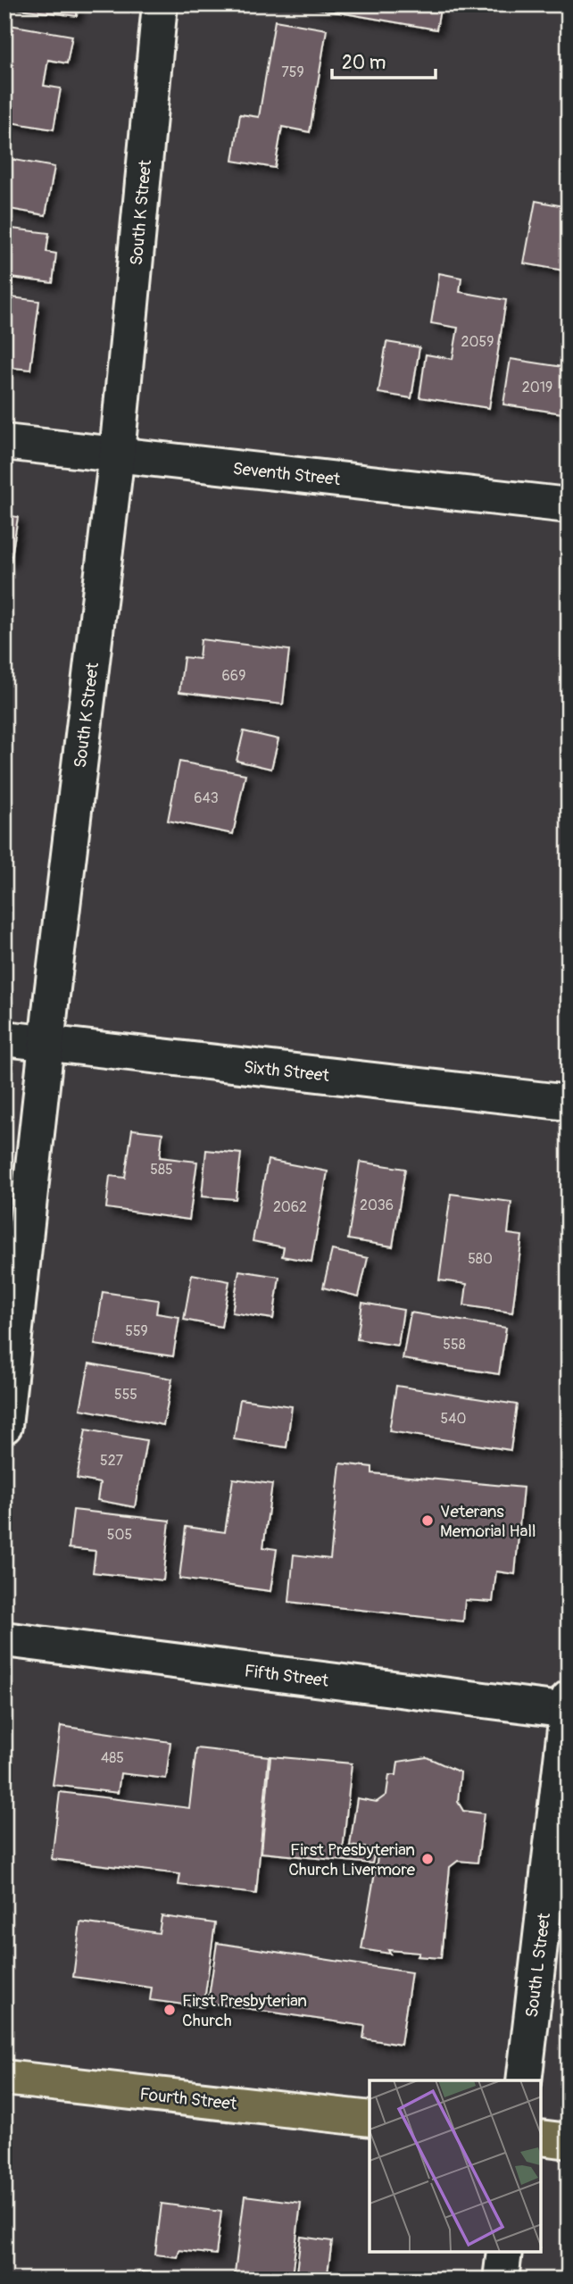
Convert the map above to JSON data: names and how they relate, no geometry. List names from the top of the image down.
{
  "streets": {
    "main road": ["Fourth Street"],
    "street": [
      "South K Street",
      "Seventh Street",
      "Sixth Street",
      "Fifth Street",
      "South L Street"
    ]
  },
  "crossings": [
    ["South K Street", "Seventh Street"],
    ["South K Street", "Sixth Street"],
    ["Fifth Street", "South L Street"]
  ],
  "places": ["Veterans Memorial Hall", "First Presbyterian Church Livermore", "First Presbyterian Church"],
  "house_numbers": [
    "759",
    "2059",
    "2019",
    "669",
    "643",
    "585",
    "2036",
    "2062",
    "580",
    "559",
    "558",
    "555",
    "540",
    "527",
    "505",
    "485"
  ],
  "scale_bar": "20 m"
}
